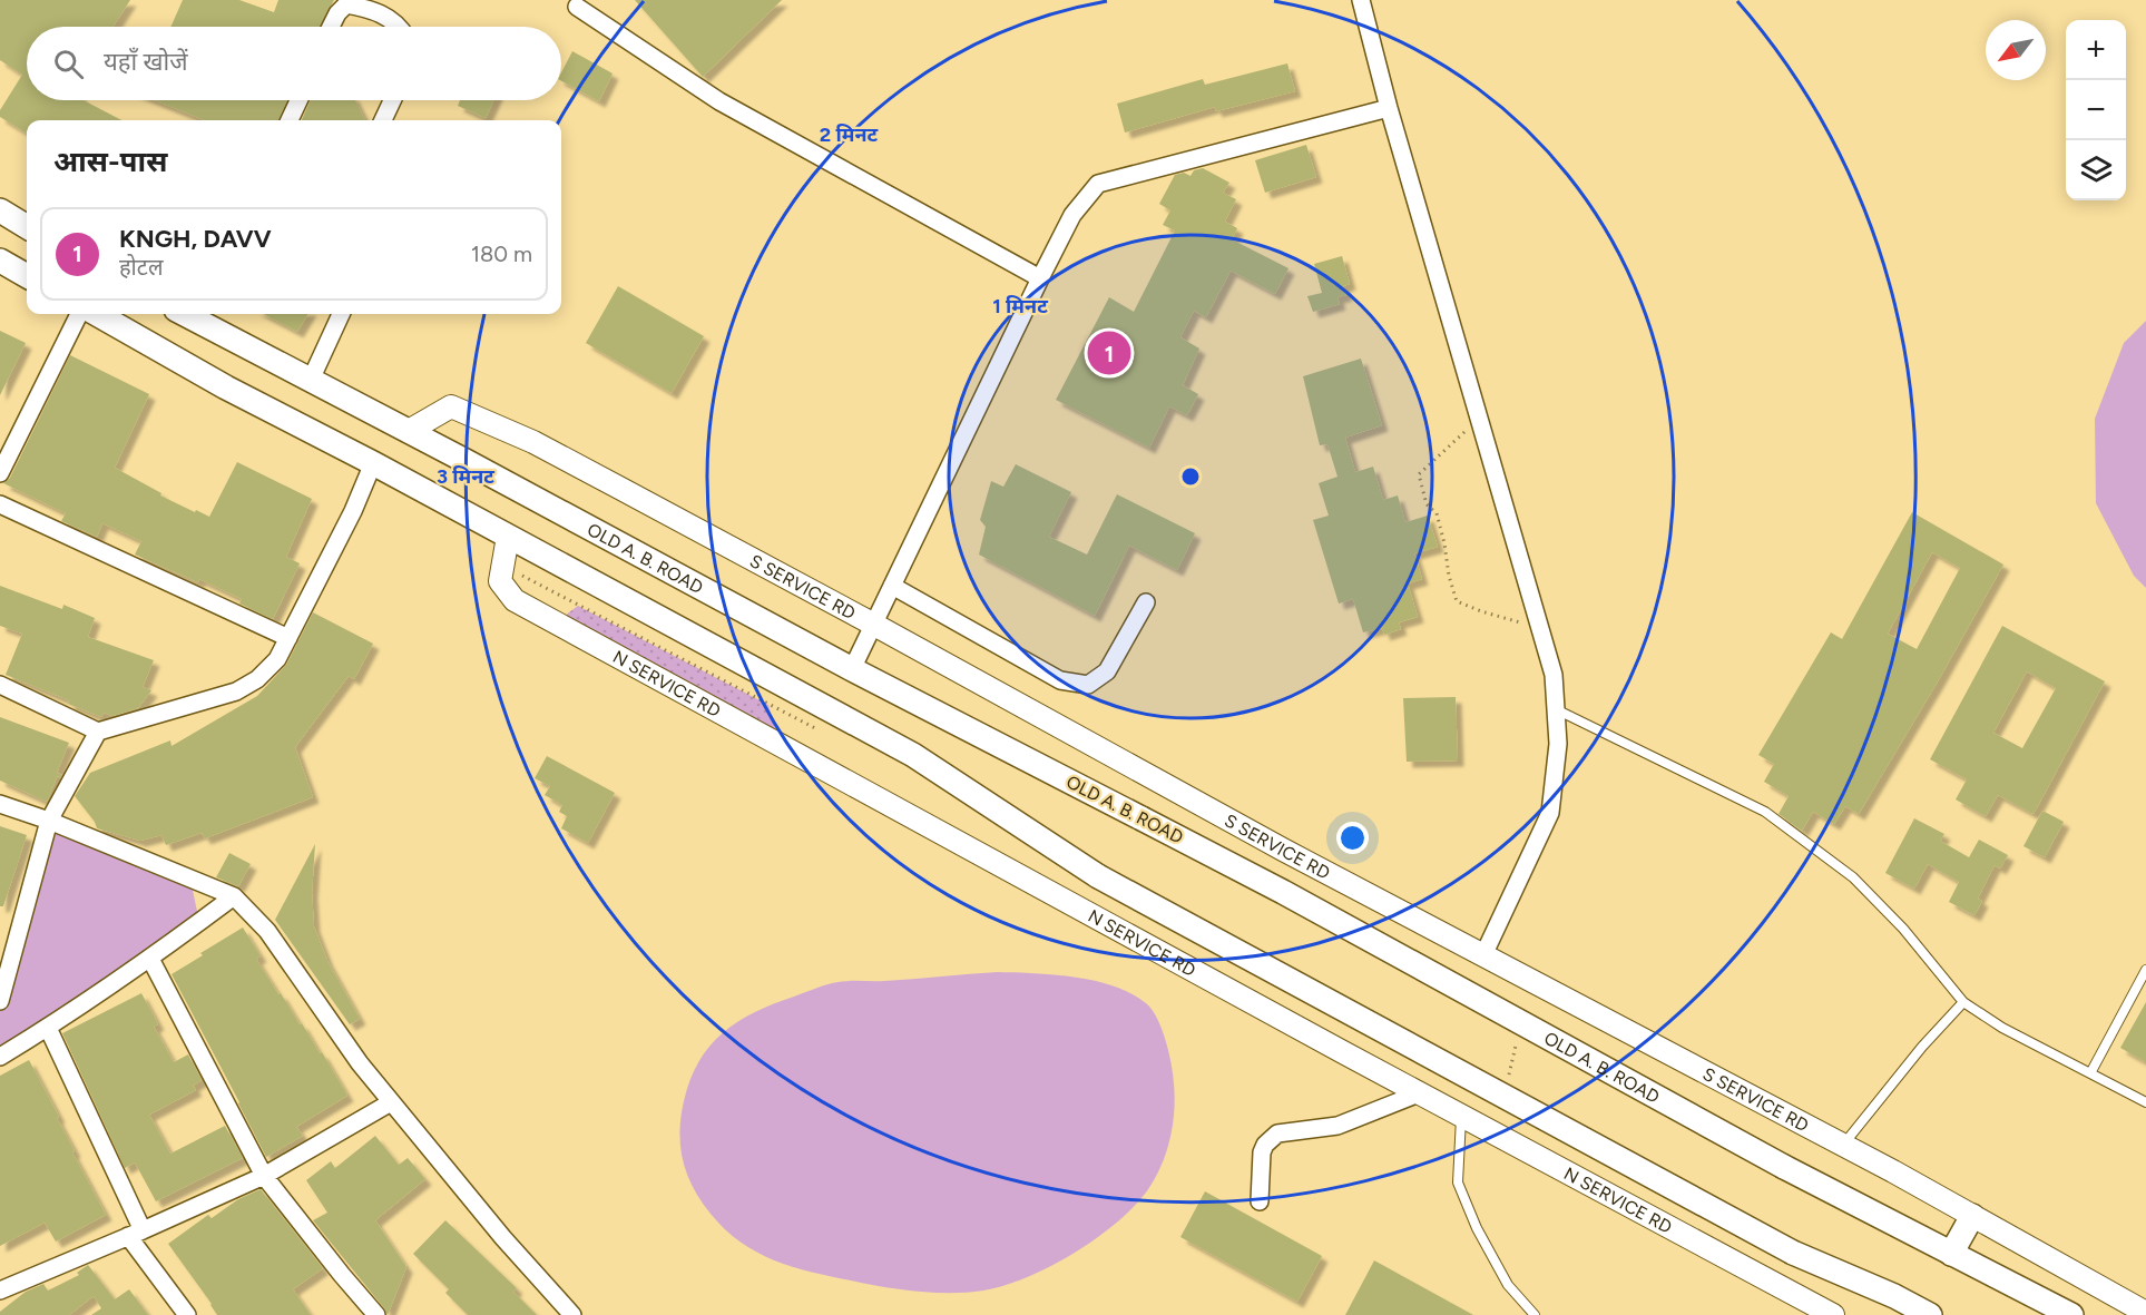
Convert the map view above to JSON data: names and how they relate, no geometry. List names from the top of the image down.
{
  "streets": {
    "main road": ["OLD A. B. ROAD"],
    "street": ["S SERVICE RD", "N SERVICE RD"]
  },
  "crossings": [
    ["OLD A. B. ROAD", "S SERVICE RD"]
  ],
  "north": "bottom left",
  "page": {
    "map_buttons": ["+", "−"],
    "search": "यहाँ खोजें",
    "heading": "आस-पास",
    "list": [
      {
        "mark": "1",
        "name": "KNGH, DAVV",
        "note": "होटल",
        "value": "180 m"
      }
    ],
    "pins": "1"
  },
  "rings": ["2 मिनट", "1 मिनट", "3 मिनट"]
}
